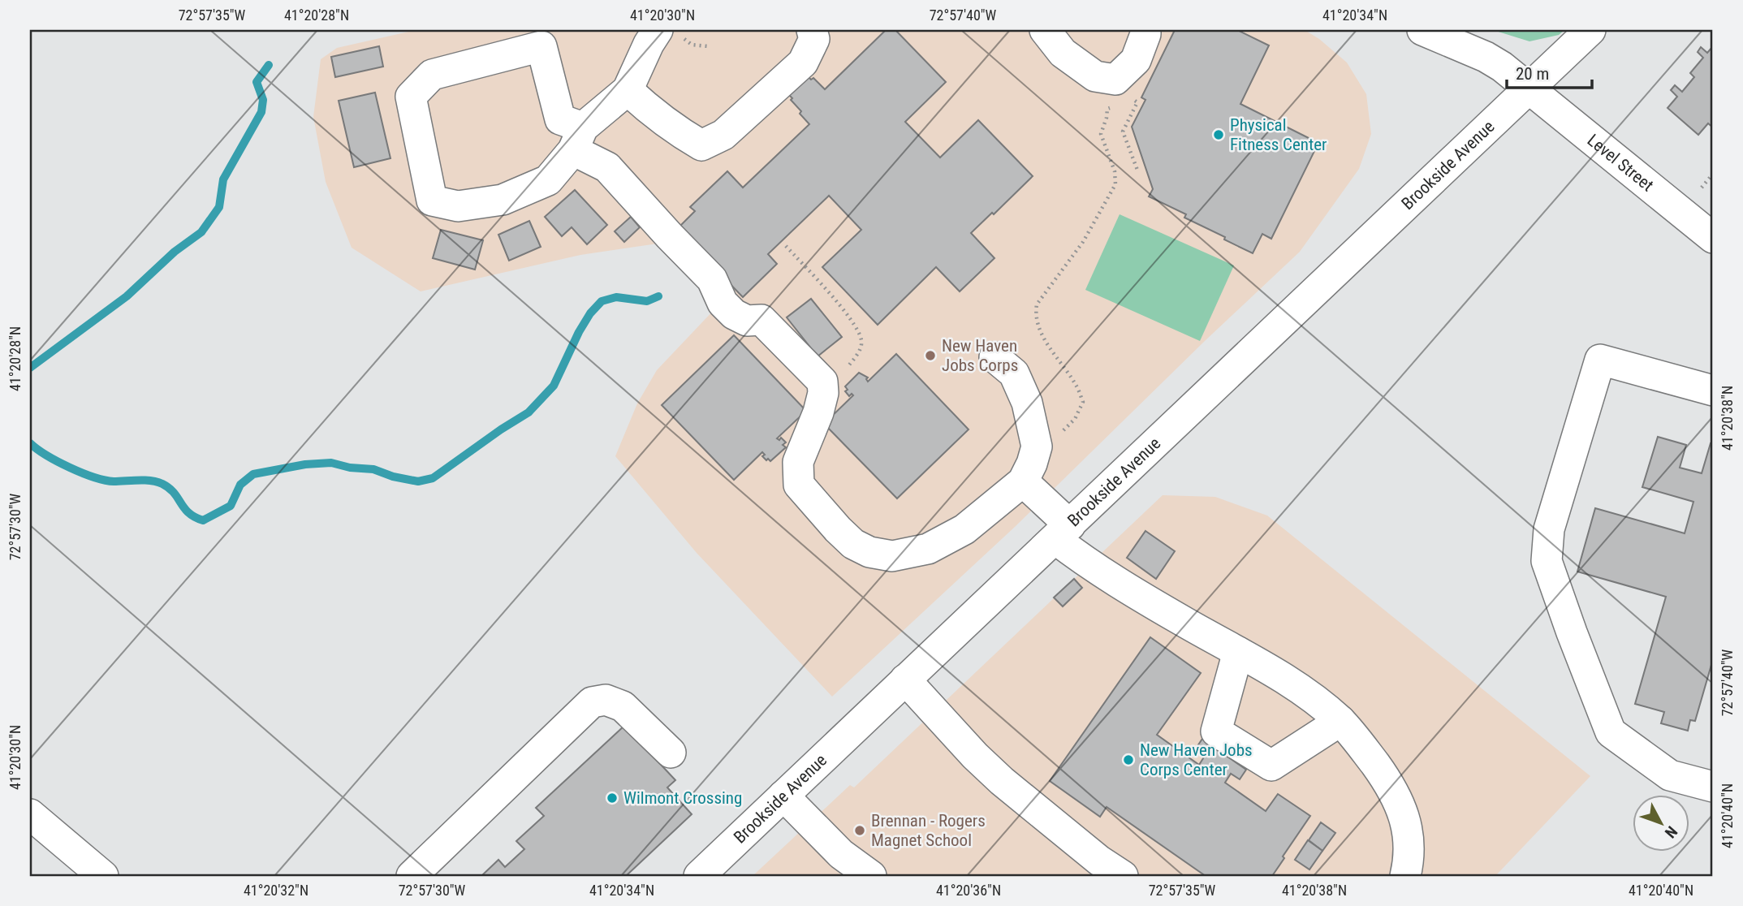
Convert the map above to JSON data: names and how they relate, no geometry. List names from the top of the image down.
{
  "streets": {
    "street": ["Level Street", "Brookside Avenue"]
  },
  "crossings": [
    ["Level Street", "Brookside Avenue"]
  ],
  "places": [
    "Physical Fitness Center",
    "New Haven Jobs Corps",
    "New Haven Jobs Corps Center",
    "Wilmont Crossing",
    "Brennan - Rogers Magnet School"
  ],
  "scale_bar": "20 m",
  "north": "bottom right",
  "coordinates": [
    "72°57'35\"W",
    "41°20'28\"N",
    "41°20'30\"N",
    "72°57'40\"W",
    "41°20'34\"N",
    "41°20'38\"N",
    "72°57'30\"W",
    "41°20'40\"N",
    "41°20'32\"N",
    "41°20'36\"N"
  ]
}
